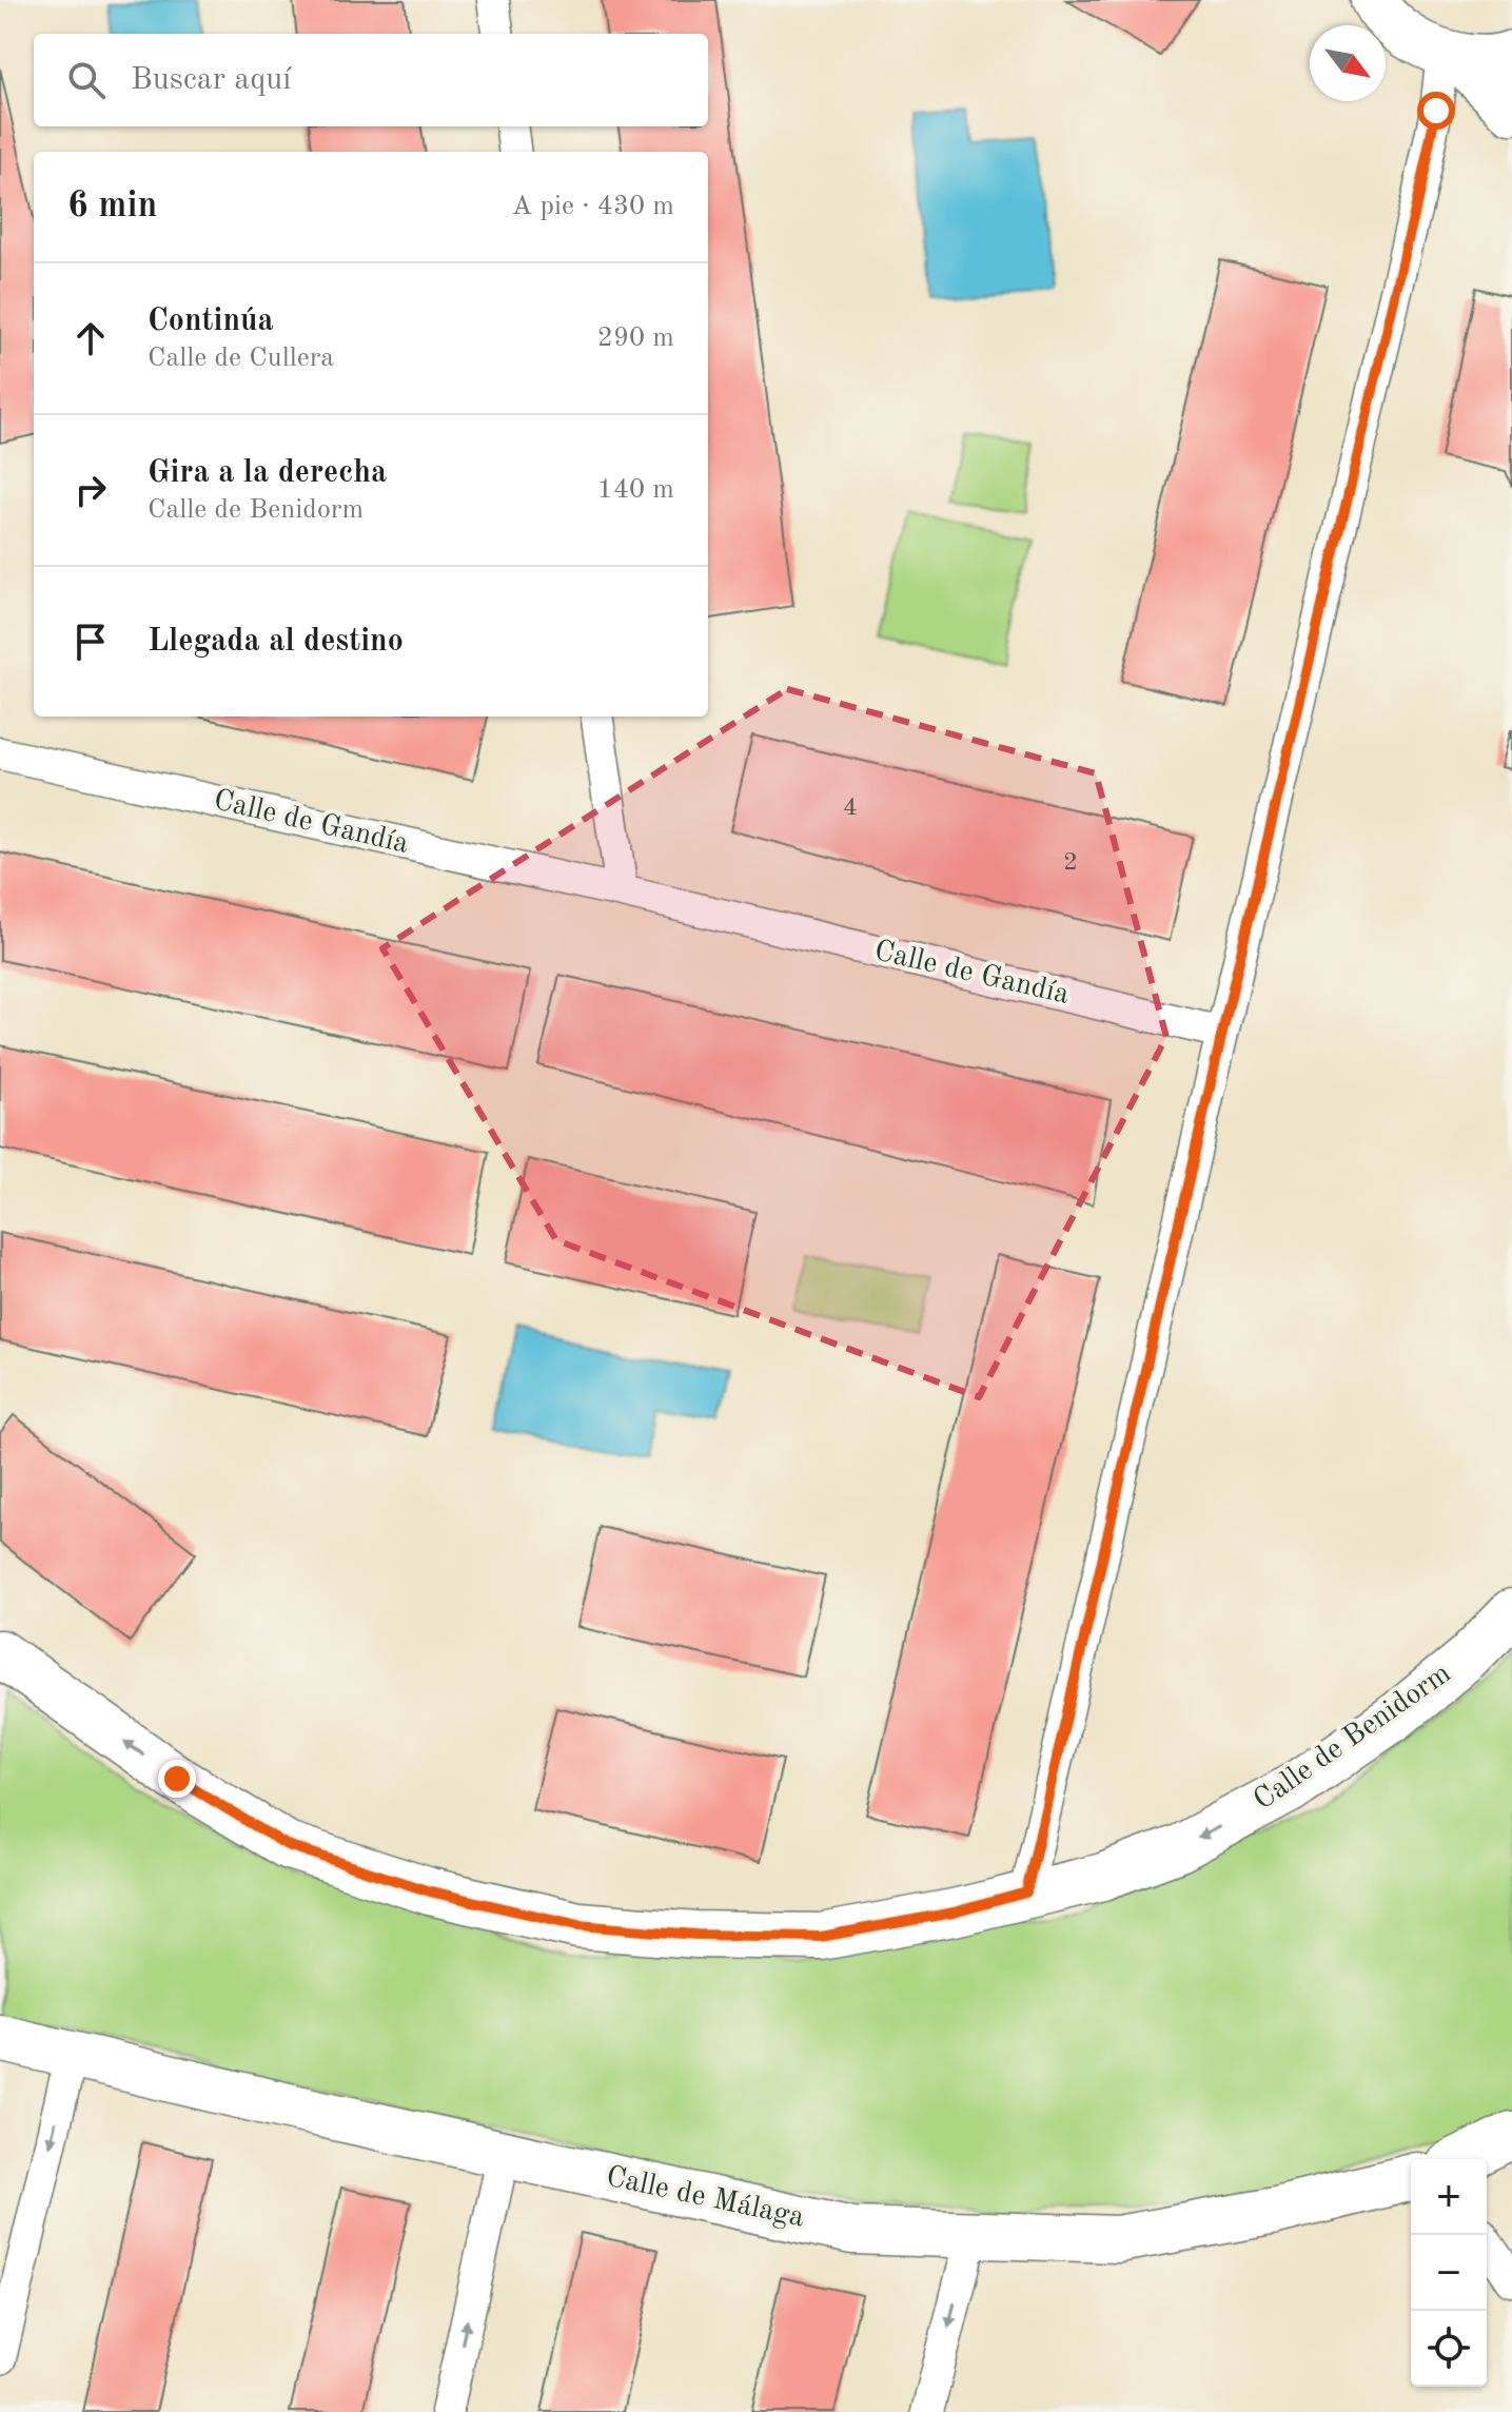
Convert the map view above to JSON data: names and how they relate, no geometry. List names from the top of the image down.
{
  "streets": {
    "street": ["Calle de Gandía", "Calle de Benidorm", "Calle de Málaga"]
  },
  "one_way": ["Calle de Benidorm"],
  "house_numbers": ["4", "2"],
  "north": "bottom right",
  "page": {
    "search": "Buscar aquí",
    "heading": ["6 min", "A pie · 430 m"],
    "list": [
      ["Continúa", "Calle de Cullera", "290 m"],
      ["Gira a la derecha", "Calle de Benidorm", "140 m"],
      "Llegada al destino"
    ],
    "map_buttons": ["+", "−"]
  }
}
